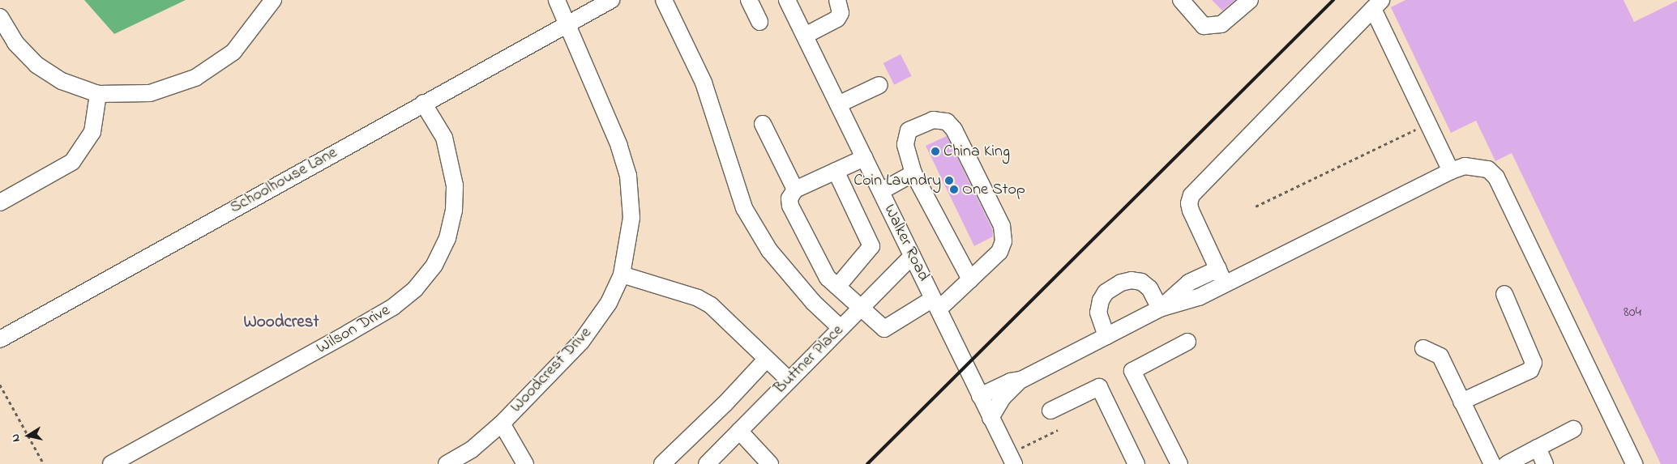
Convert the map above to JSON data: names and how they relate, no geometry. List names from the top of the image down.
{
  "streets": {
    "street": [
      "Schoolhouse Lane",
      "Walker Road",
      "Wilson Drive",
      "Buttner Place",
      "Woodcrest Drive"
    ]
  },
  "crossings": [
    ["Schoolhouse Lane", "Wilson Drive"],
    ["Schoolhouse Lane", "Woodcrest Drive"],
    ["Walker Road", "Buttner Place"]
  ],
  "districts": ["Woodcrest"],
  "places": ["China King", "Coin Laundry", "One Stop"],
  "house_numbers": ["804"],
  "north": "left"
}
